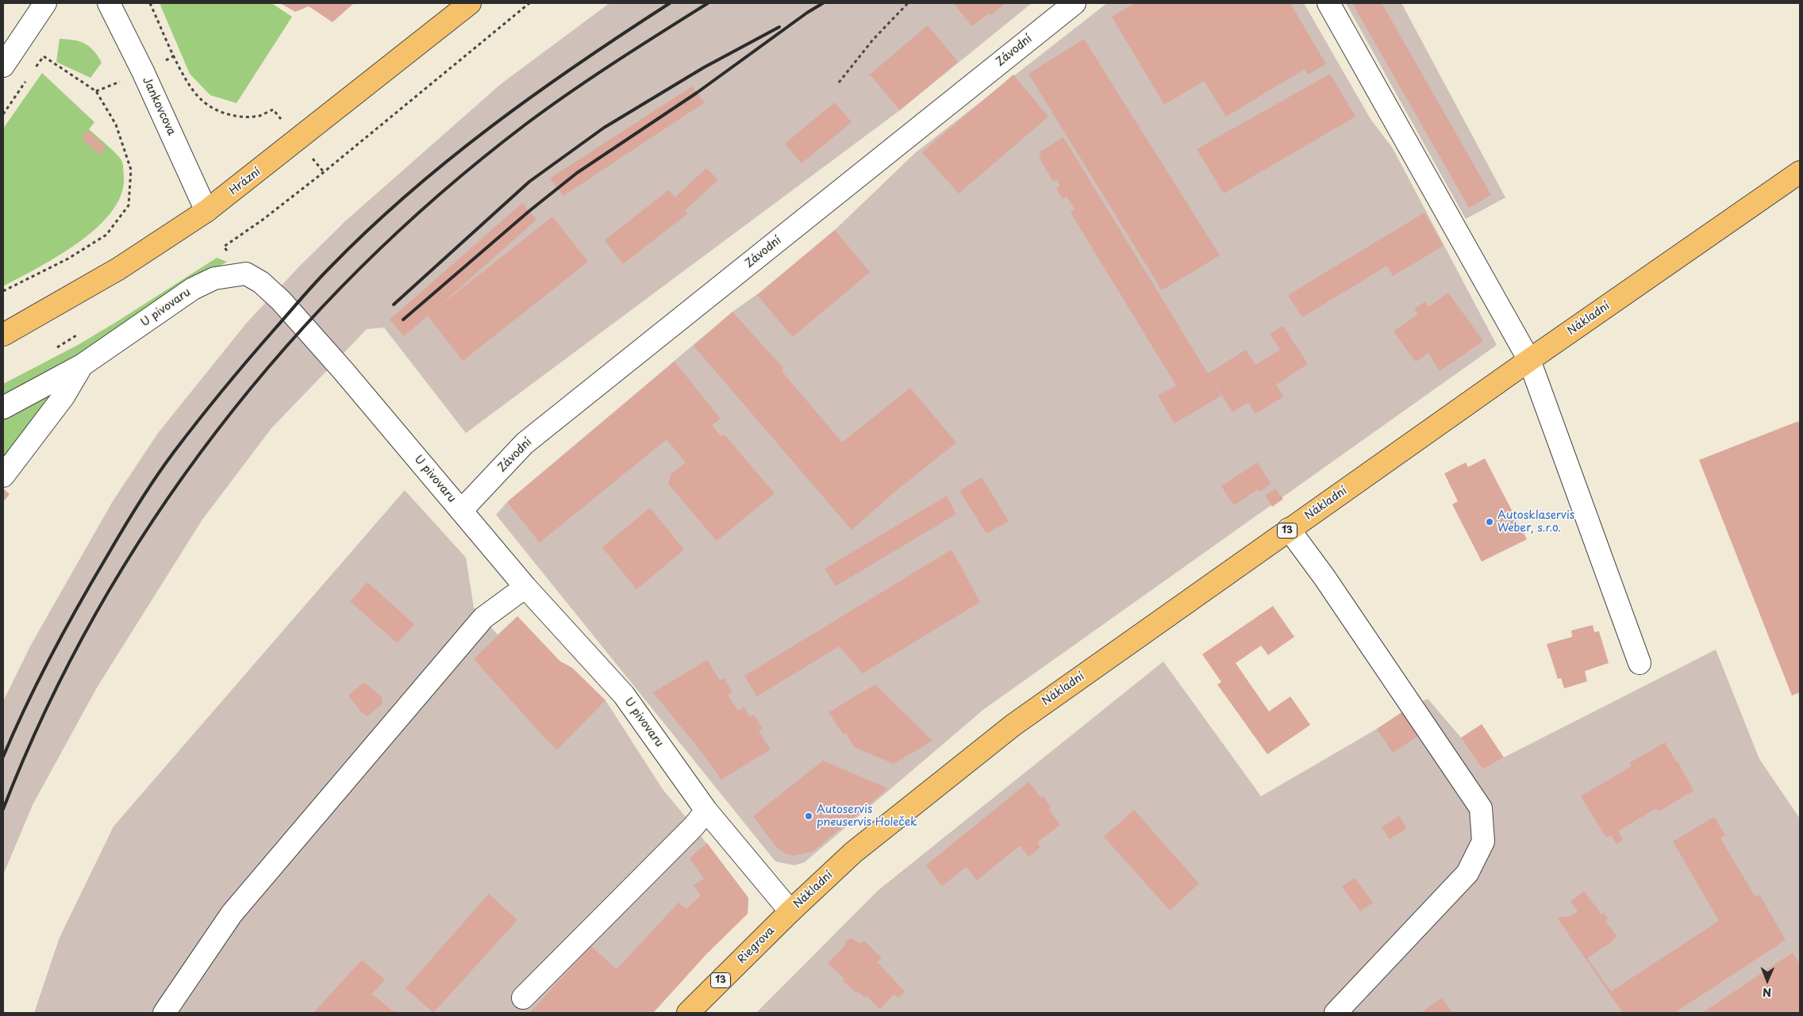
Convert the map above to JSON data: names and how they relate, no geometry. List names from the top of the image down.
{
  "streets": {
    "main road": [
      "Hrázní",
      "Nákladní",
      "13",
      "Riegrova"
    ],
    "street": ["Závodní", "Jankovcova", "U pivovaru"]
  },
  "crossings": [
    ["Závodní", "U pivovaru"],
    ["Jankovcova", "Hrázní"],
    ["U pivovaru", "Nákladní"],
    ["U pivovaru", "Riegrova"],
    ["Nákladní", "Riegrova"]
  ],
  "places": ["Autosklaservis Weber, s.r.o.", "Autoservis pneuservis Holeček"],
  "north": "bottom"
}
